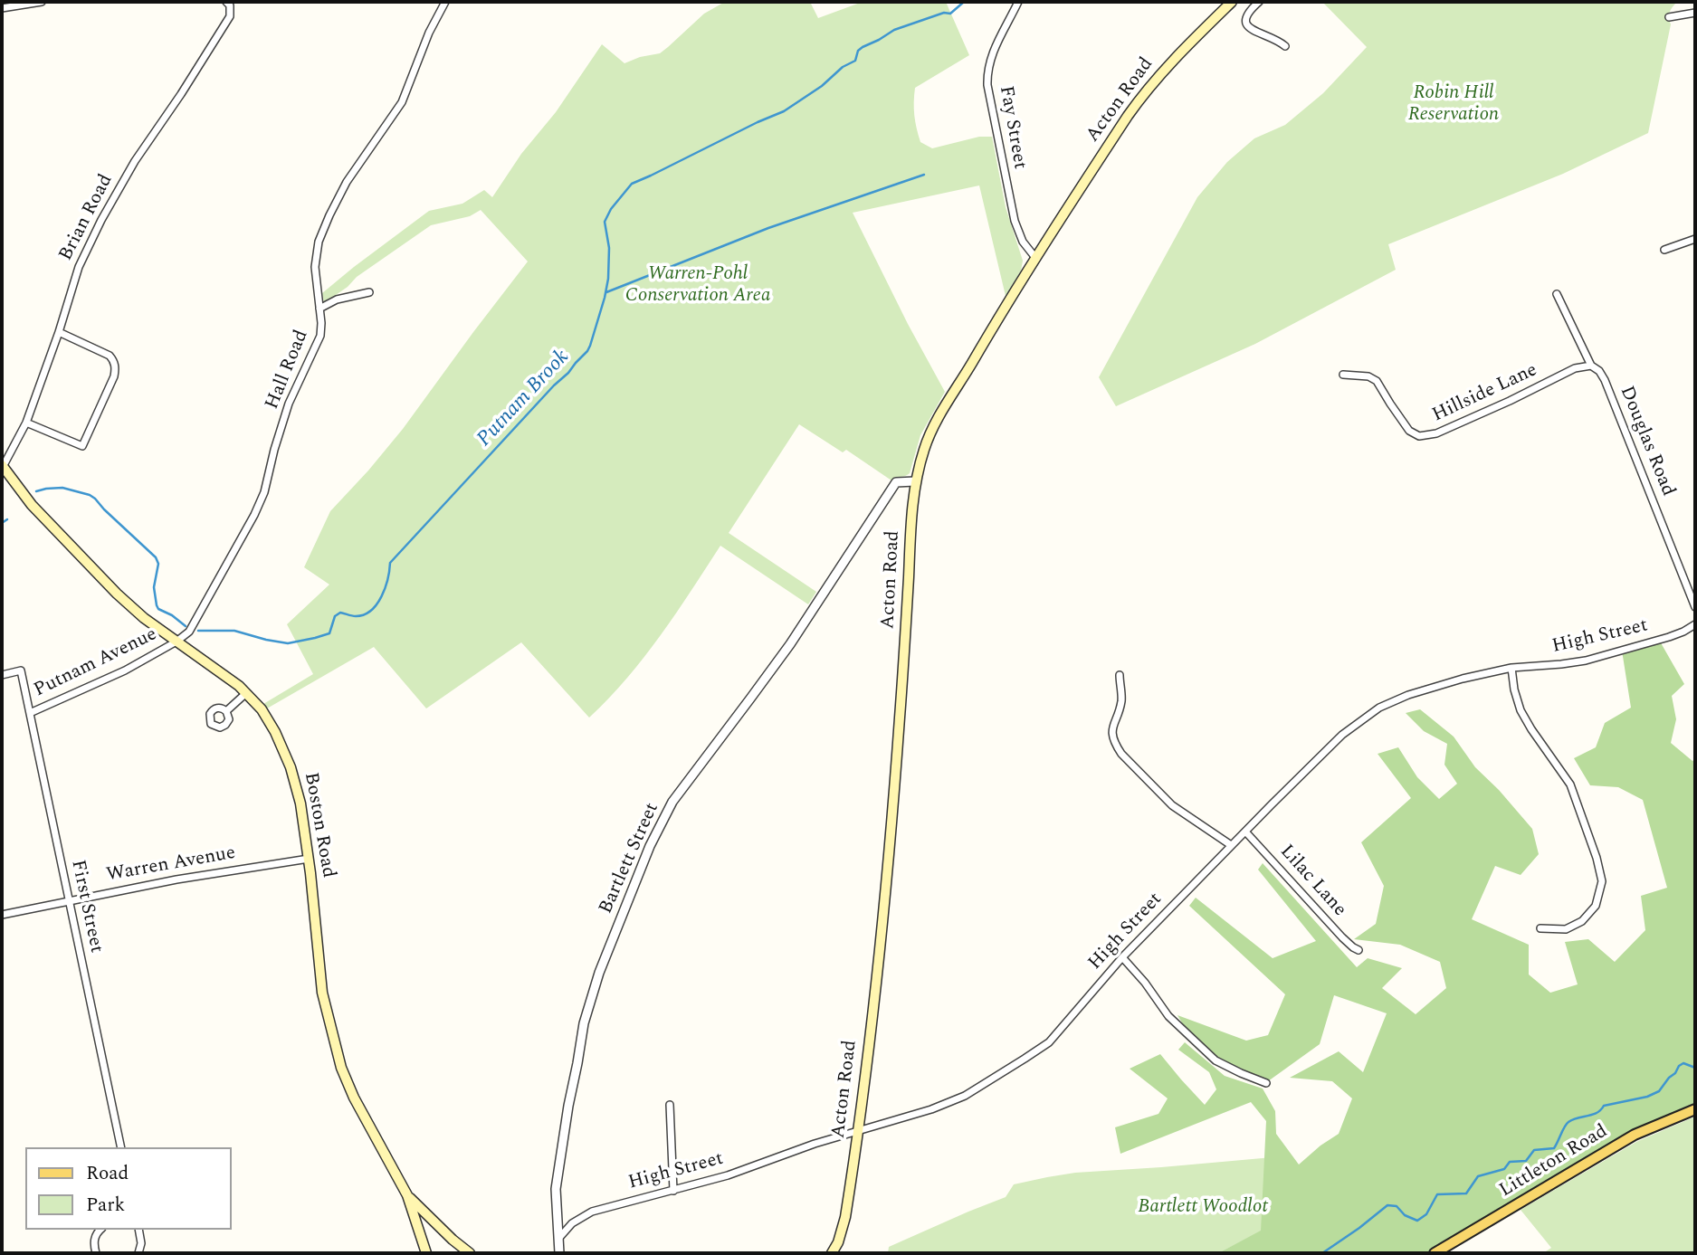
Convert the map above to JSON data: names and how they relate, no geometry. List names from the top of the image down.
{
  "streets": {
    "main road": ["Acton Road", "Boston Road", "Littleton Road"],
    "street": [
      "Fay Street",
      "Brian Road",
      "Hall Road",
      "Hillside Lane",
      "Douglas Road",
      "High Street",
      "Putnam Avenue",
      "Bartlett Street",
      "Warren Avenue",
      "Lilac Lane",
      "First Street"
    ]
  },
  "crossings": [
    ["Acton Road", "Fay Street"],
    ["Acton Road", "High Street"],
    ["Acton Road", "Bartlett Street"],
    ["Brian Road", "Boston Road"],
    ["Hall Road", "Putnam Avenue"],
    ["Hall Road", "Boston Road"],
    ["Hillside Lane", "Douglas Road"],
    ["High Street", "Bartlett Street"],
    ["High Street", "Lilac Lane"],
    ["Putnam Avenue", "Boston Road"],
    ["Putnam Avenue", "First Street"],
    ["Boston Road", "Warren Avenue"],
    ["Warren Avenue", "First Street"]
  ],
  "water": ["Putnam Brook"],
  "parks": ["Robin Hill Reservation", "Warren-Pohl Conservation Area", "Bartlett Woodlot"],
  "legend": ["Road", "Park"]
}
